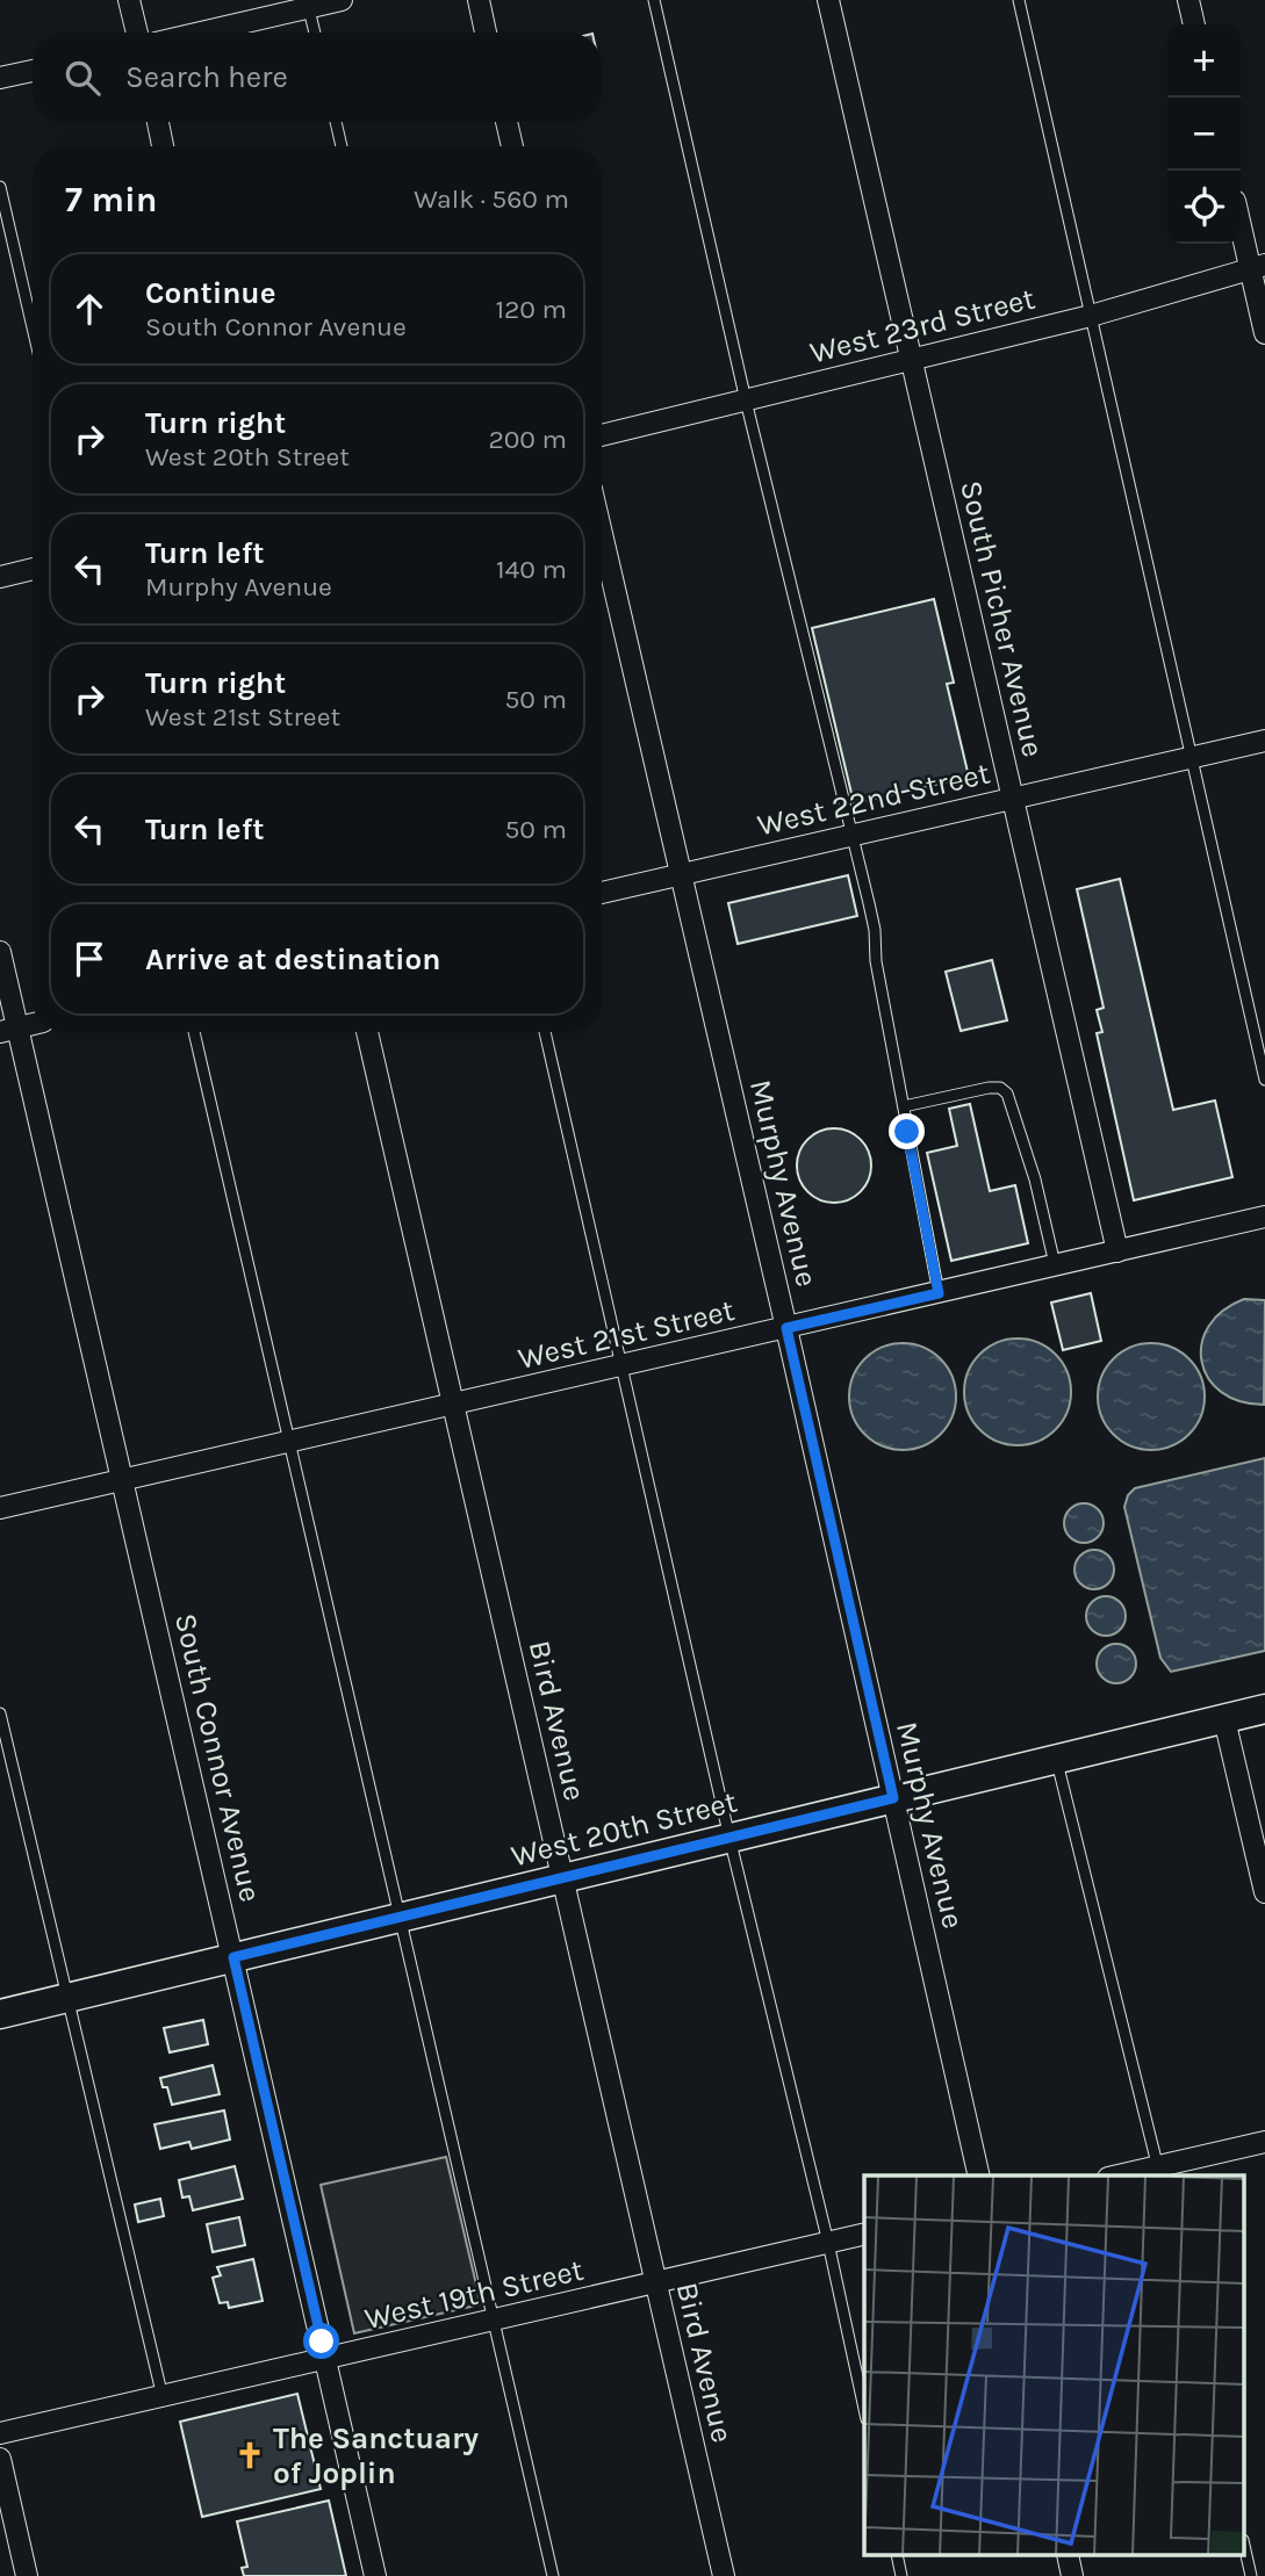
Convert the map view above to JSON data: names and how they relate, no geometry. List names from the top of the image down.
{
  "streets": {
    "main road": ["West 20th Street"],
    "street": [
      "West 23rd Street",
      "South Picher Avenue",
      "West 22nd Street",
      "Murphy Avenue",
      "West 21st Street",
      "Bird Avenue",
      "South Connor Avenue",
      "West 19th Street"
    ]
  },
  "crossings": [
    ["West 23rd Street", "South Picher Avenue"],
    ["South Picher Avenue", "West 22nd Street"],
    ["South Picher Avenue", "West 21st Street"],
    ["West 22nd Street", "Murphy Avenue"],
    ["Murphy Avenue", "West 21st Street"],
    ["Murphy Avenue", "West 20th Street"],
    ["West 21st Street", "Bird Avenue"],
    ["West 21st Street", "South Connor Avenue"],
    ["Bird Avenue", "West 20th Street"],
    ["Bird Avenue", "West 19th Street"],
    ["South Connor Avenue", "West 20th Street"],
    ["South Connor Avenue", "West 19th Street"]
  ],
  "places": {
    "church": ["The Sanctuary of Joplin"]
  },
  "page": {
    "map_buttons": ["+", "−"],
    "search": "Search here",
    "heading": ["7 min", "Walk · 560 m"],
    "list": [
      ["Continue", "South Connor Avenue", "120 m"],
      ["Turn right", "West 20th Street", "200 m"],
      ["Turn left", "Murphy Avenue", "140 m"],
      ["Turn right", "West 21st Street", "50 m"],
      ["Turn left", "50 m"],
      "Arrive at destination"
    ]
  }
}
